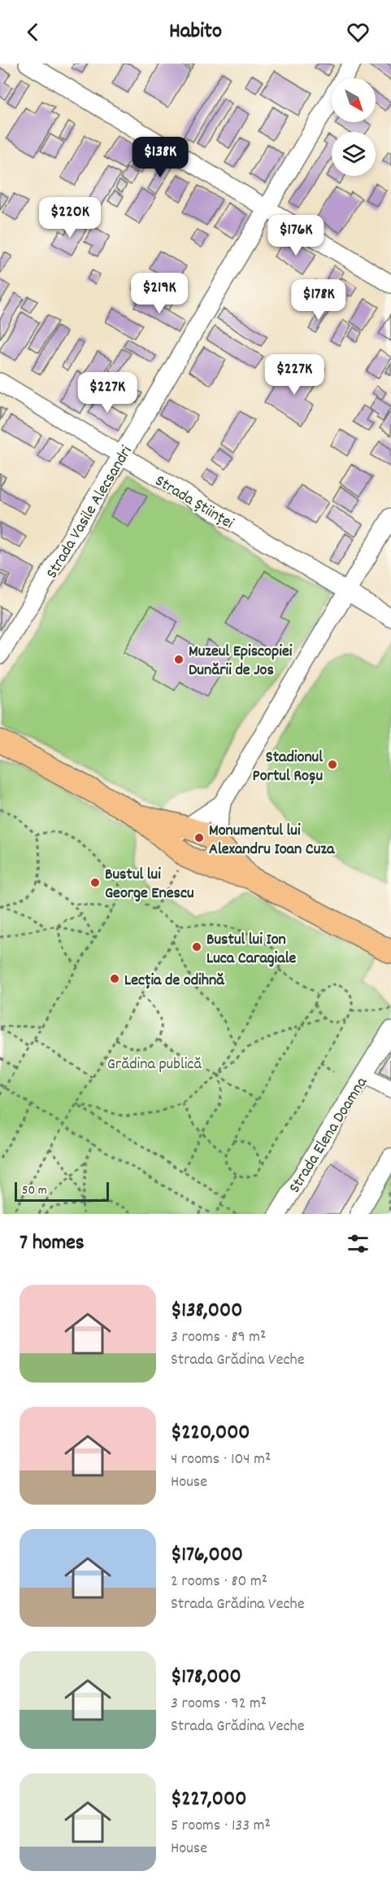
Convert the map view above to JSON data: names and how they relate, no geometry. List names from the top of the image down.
{
  "streets": {
    "street": ["Strada Științei", "Strada Vasile Alecsandri", "Strada Elena Doamna"]
  },
  "crossings": [
    ["Strada Științei", "Strada Vasile Alecsandri"]
  ],
  "parks": ["Grădina publică"],
  "places": [
    "Muzeul Episcopiei Dunării de Jos",
    "Stadionul Portul Roșu",
    "Monumentul lui Alexandru Ioan Cuza",
    "Bustul lui George Enescu",
    "Bustul lui Ion Luca Caragiale",
    "Lecția de odihnă"
  ],
  "scale_bar": "50 m",
  "north": "bottom right",
  "page": {
    "header": "Habito",
    "price": [
      "$138K",
      "$220K",
      "$176K",
      "$219K",
      "$178K",
      "$227K",
      "$227K"
    ],
    "scale": "50 m",
    "heading": "7 homes",
    "list": [
      {
        "name": "$138,000",
        "note": "3 rooms · 89 m² · Strada Grădina Veche"
      },
      {
        "name": "$220,000",
        "note": "4 rooms · 104 m² · House"
      },
      {
        "name": "$176,000",
        "note": "2 rooms · 80 m² · Strada Grădina Veche"
      },
      {
        "name": "$178,000",
        "note": "3 rooms · 92 m² · Strada Grădina Veche"
      },
      {
        "name": "$227,000",
        "note": "5 rooms · 133 m² · House"
      }
    ]
  }
}
